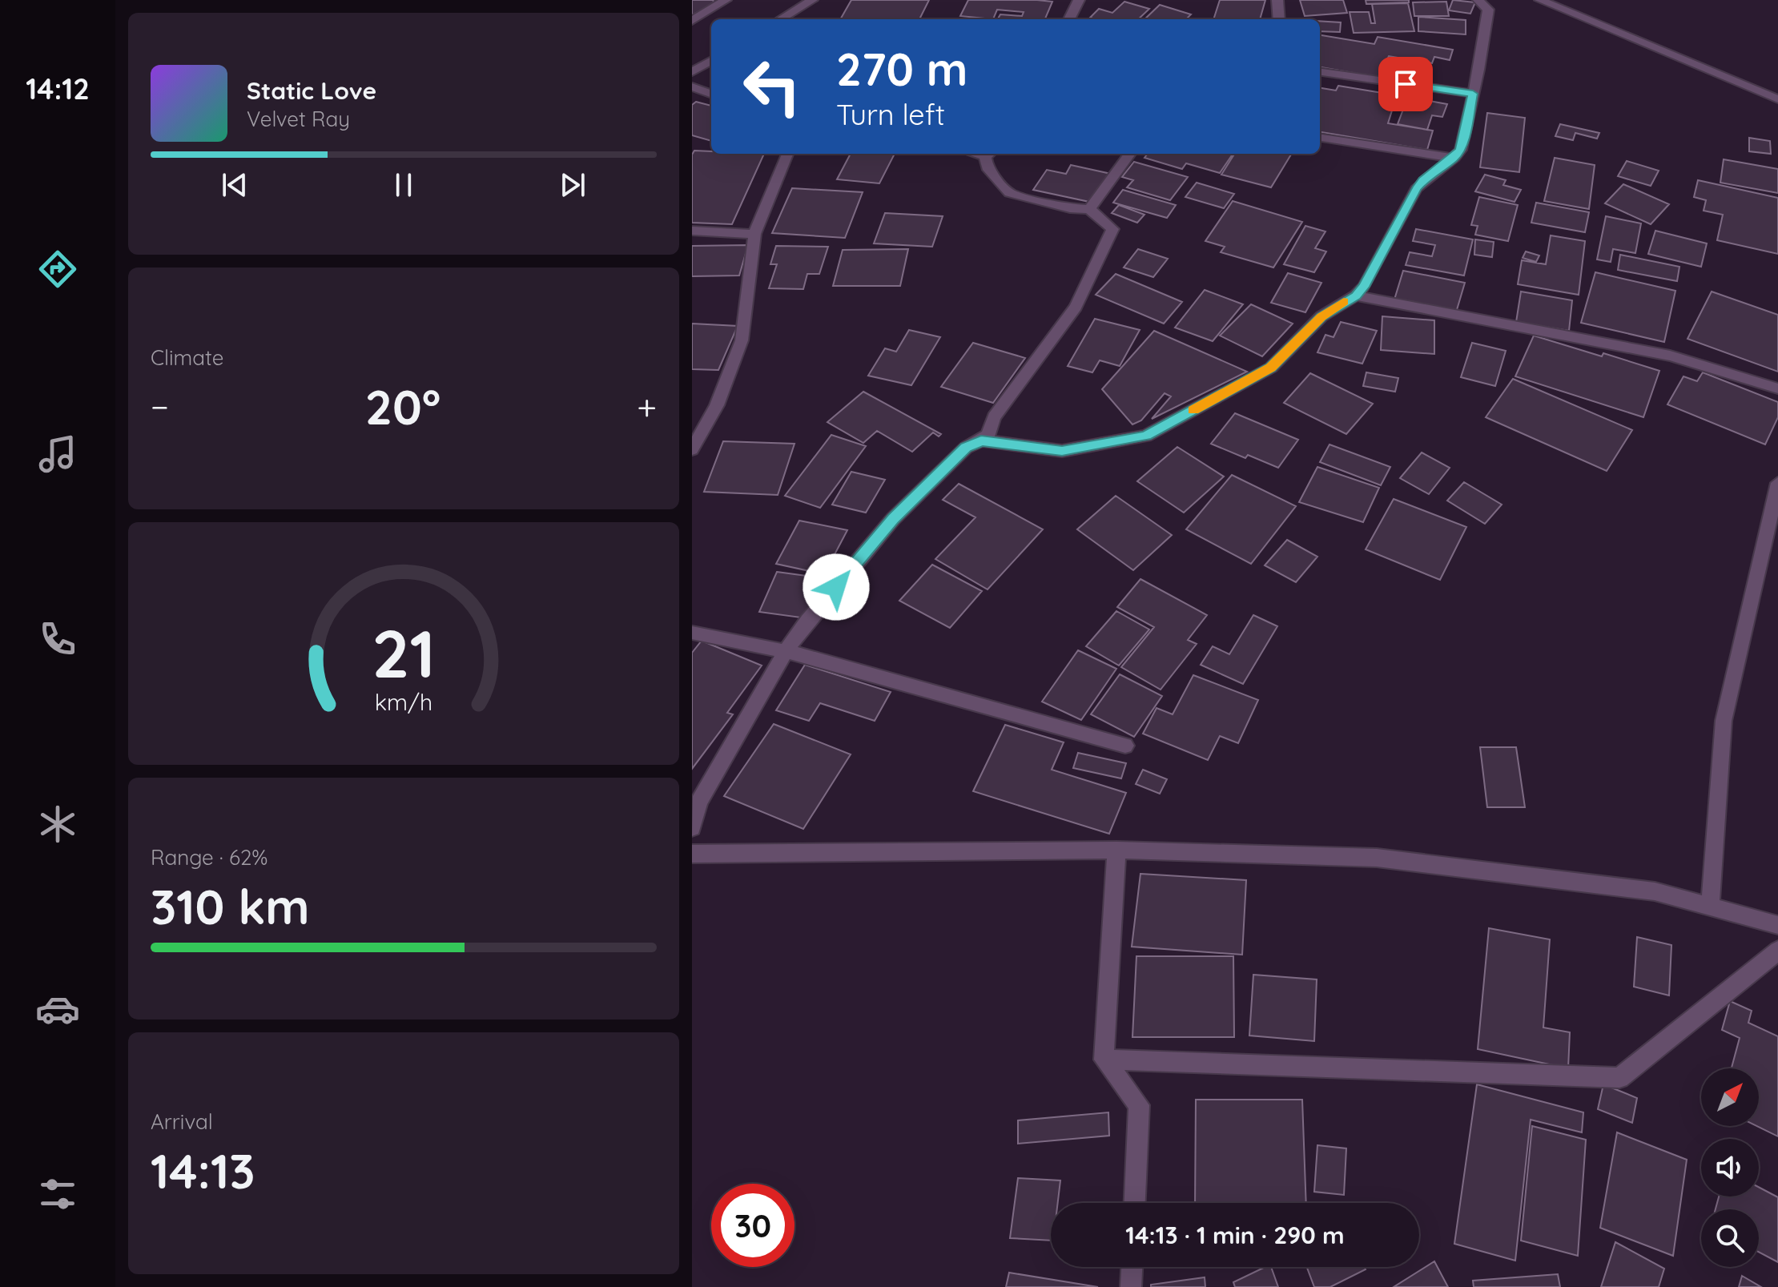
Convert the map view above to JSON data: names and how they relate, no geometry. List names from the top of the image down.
{
  "north": "top right",
  "page": {
    "tabs": "14:12",
    "turn": ["270 m", "Turn left"],
    "song": ["Static Love", "Velvet Ray"],
    "tile": [
      "Climate",
      ["Range · 62%", "310 km"],
      ["Arrival", "14:13"]
    ],
    "heat": ["−", "20°", "+"],
    "limit": "30",
    "trip": "14:13 · 1 min · 290 m",
    "gauge": ["21", "km/h"]
  }
}
